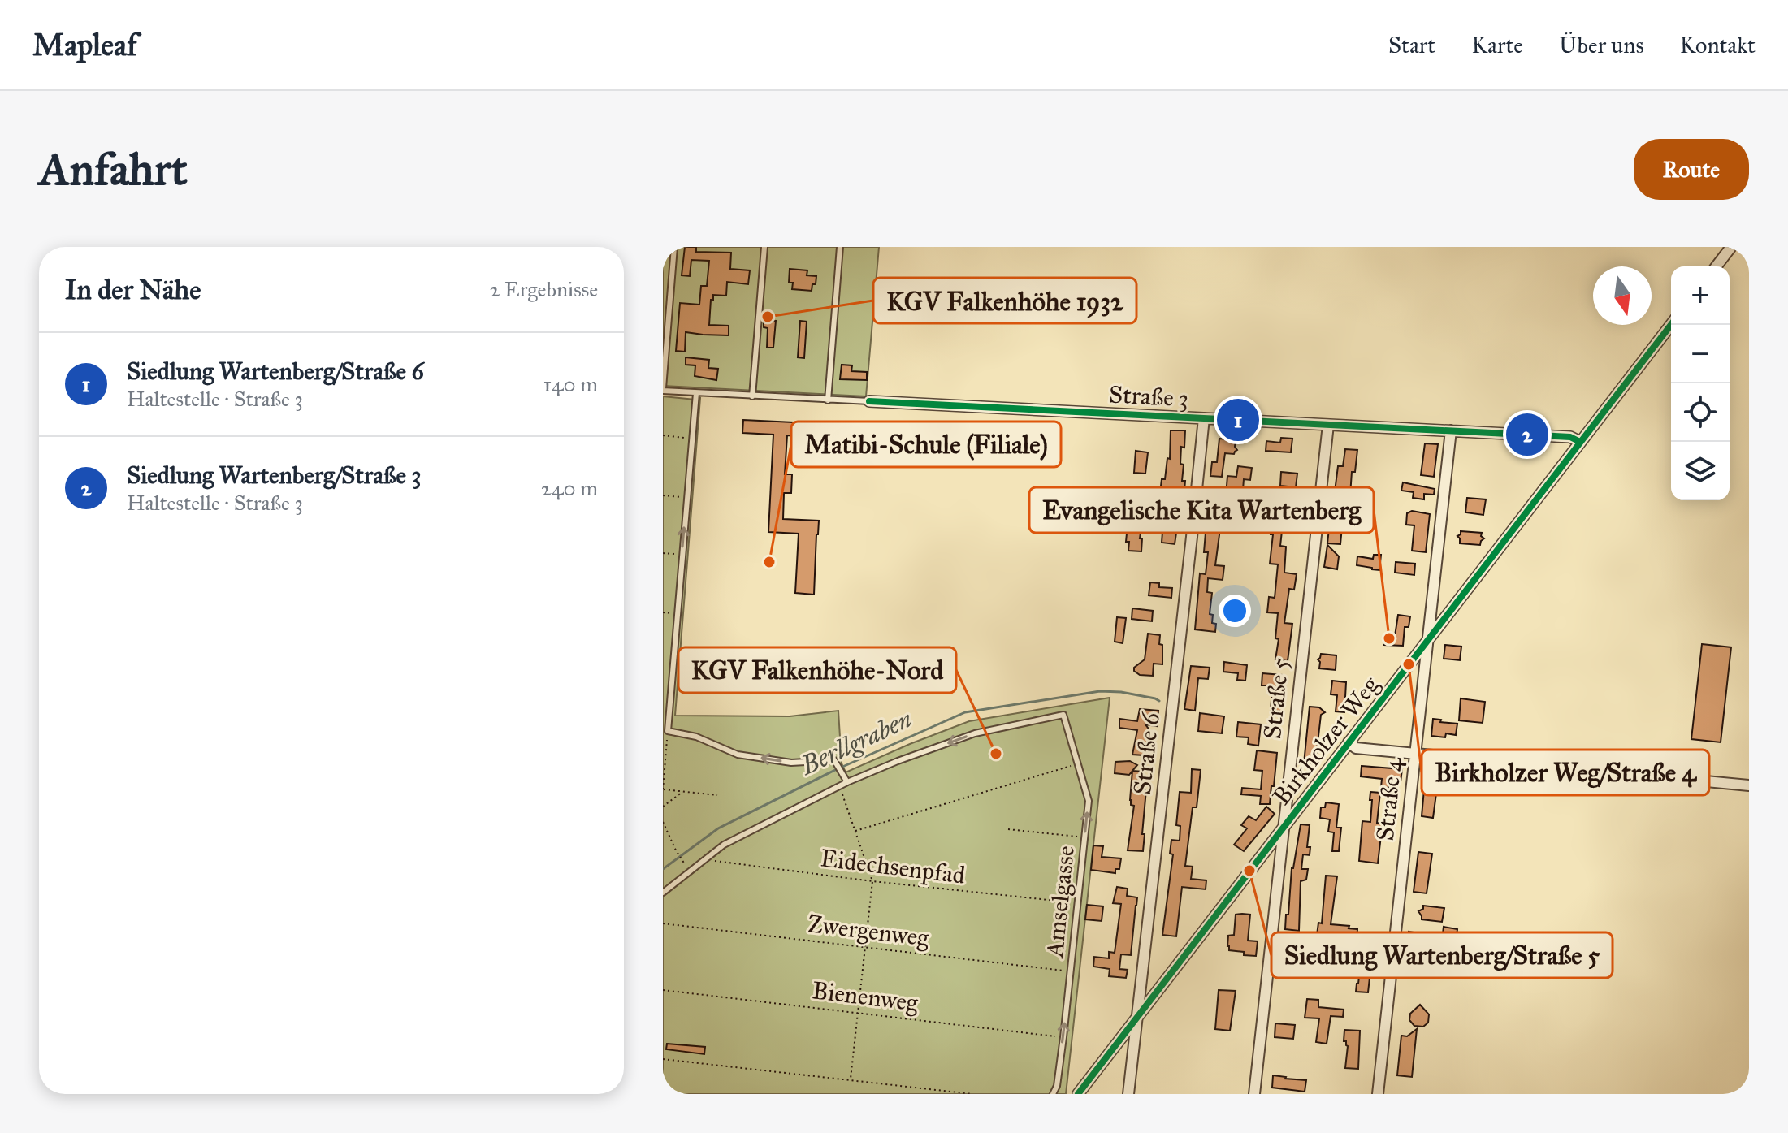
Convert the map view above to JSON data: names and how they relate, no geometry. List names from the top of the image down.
{
  "streets": {
    "street": [
      "Straße 3",
      "Straße 5",
      "Birkholzer Weg",
      "Straße 6",
      "Straße 4"
    ],
    "lane": ["Amselgasse"],
    "path": ["Eidechsenpfad", "Zwergenweg", "Bienenweg"]
  },
  "crossings": [
    ["Straße 3", "Straße 5"],
    ["Straße 3", "Birkholzer Weg"],
    ["Straße 3", "Straße 6"],
    ["Straße 3", "Straße 4"],
    ["Straße 5", "Birkholzer Weg"],
    ["Birkholzer Weg", "Straße 6"],
    ["Birkholzer Weg", "Straße 4"],
    ["Eidechsenpfad", "Amselgasse"],
    ["Amselgasse", "Zwergenweg"],
    ["Amselgasse", "Bienenweg"]
  ],
  "water": ["Berllgraben"],
  "places": [
    "KGV Falkenhöhe 1932",
    "Matibi-Schule (Filiale)",
    "Evangelische Kita Wartenberg",
    "Birkholzer Weg/Straße 4",
    "KGV Falkenhöhe-Nord",
    "Siedlung Wartenberg/Straße 5"
  ],
  "north": "bottom",
  "page": {
    "header": "Mapleaf",
    "nav": [
      "Start",
      "Karte",
      "Über uns",
      "Kontakt"
    ],
    "buttons": "Route",
    "title": "Anfahrt",
    "heading": ["In der Nähe", "2 Ergebnisse"],
    "map_buttons": ["+", "−"],
    "list": [
      {
        "mark": "1",
        "name": "Siedlung Wartenberg/Straße 6",
        "note": "Haltestelle · Straße 3",
        "value": "140 m"
      },
      {
        "mark": "2",
        "name": "Siedlung Wartenberg/Straße 3",
        "note": "Haltestelle · Straße 3",
        "value": "240 m"
      }
    ],
    "pins": ["1", "2"]
  }
}
